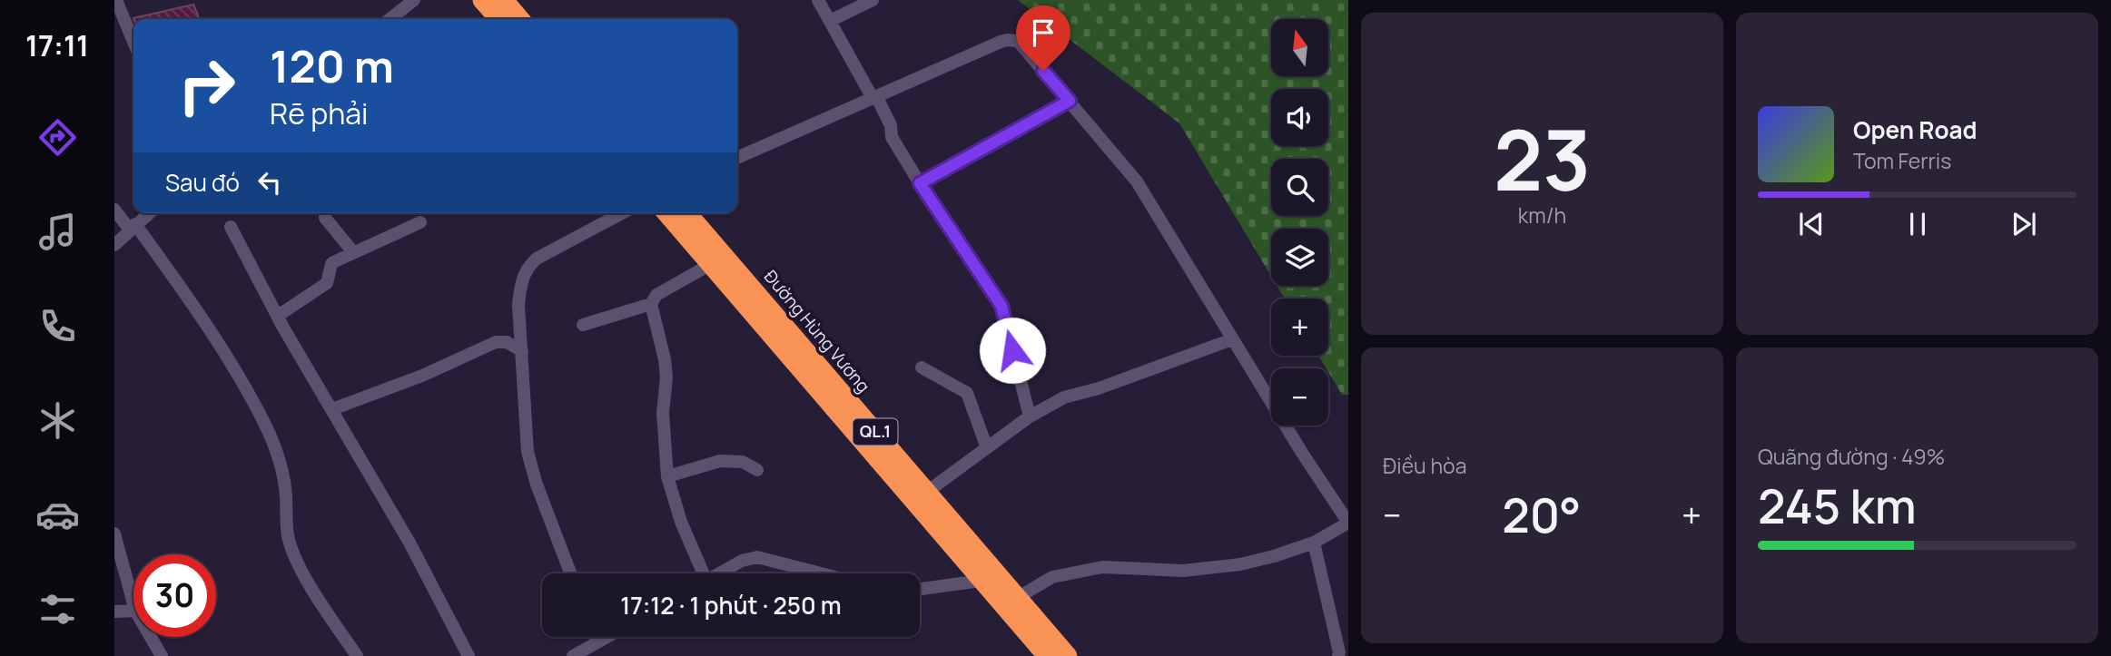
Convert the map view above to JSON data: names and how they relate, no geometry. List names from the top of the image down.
{
  "streets": {
    "highway": ["Đường Hùng Vương", "QL.1"]
  },
  "north": "top",
  "page": {
    "tabs": "17:11",
    "tile": [
      ["23", "km/h"],
      "Điều hòa",
      ["Quãng đường · 49%", "245 km"]
    ],
    "map_buttons": ["+", "−"],
    "turn": ["120 m", "Rẽ phải"],
    "song": ["Open Road", "Tom Ferris"],
    "then": "Sau đó",
    "heat": ["−", "20°", "+"],
    "limit": "30",
    "trip": "17:12 · 1 phút · 250 m"
  }
}
